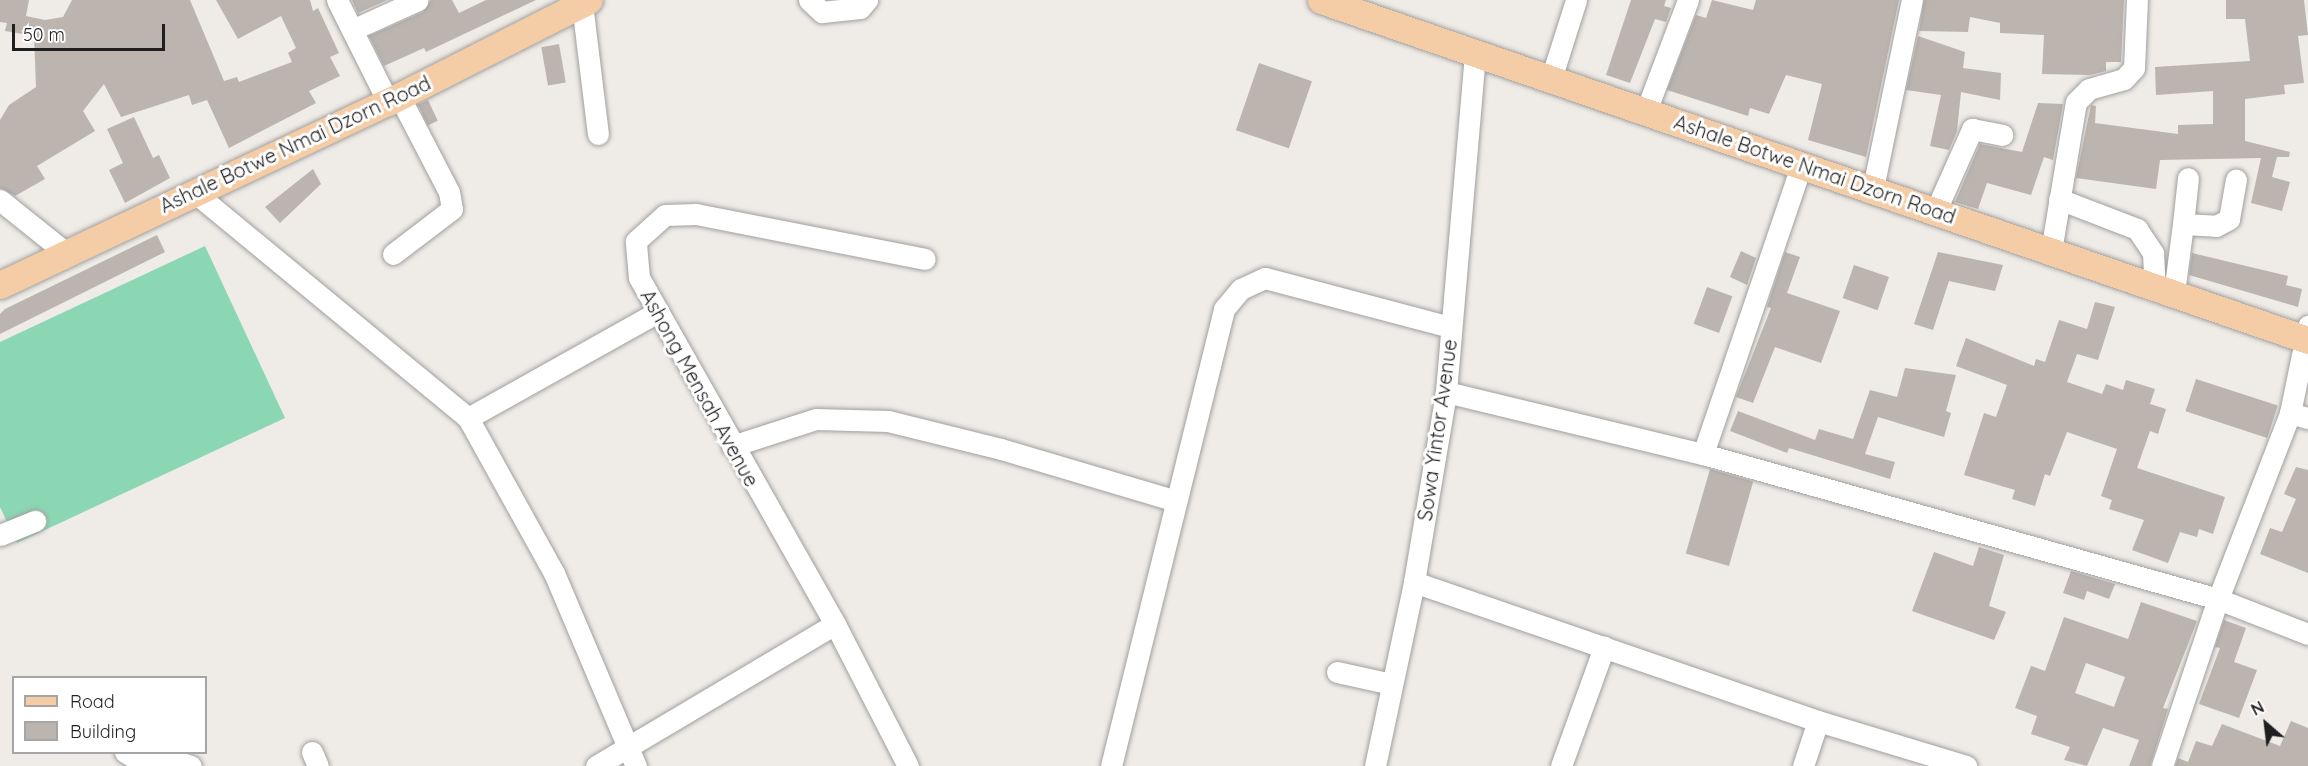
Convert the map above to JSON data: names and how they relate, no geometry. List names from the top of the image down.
{
  "streets": {
    "main road": ["Ashale Botwe Nmai Dzorn Road"],
    "street": ["Ashong Mensah Avenue", "Sowa Yintor Avenue"]
  },
  "crossings": [
    ["Ashale Botwe Nmai Dzorn Road", "Sowa Yintor Avenue"]
  ],
  "legend": ["Road", "Building"],
  "scale_bar": "50 m",
  "north": "top left"
}
